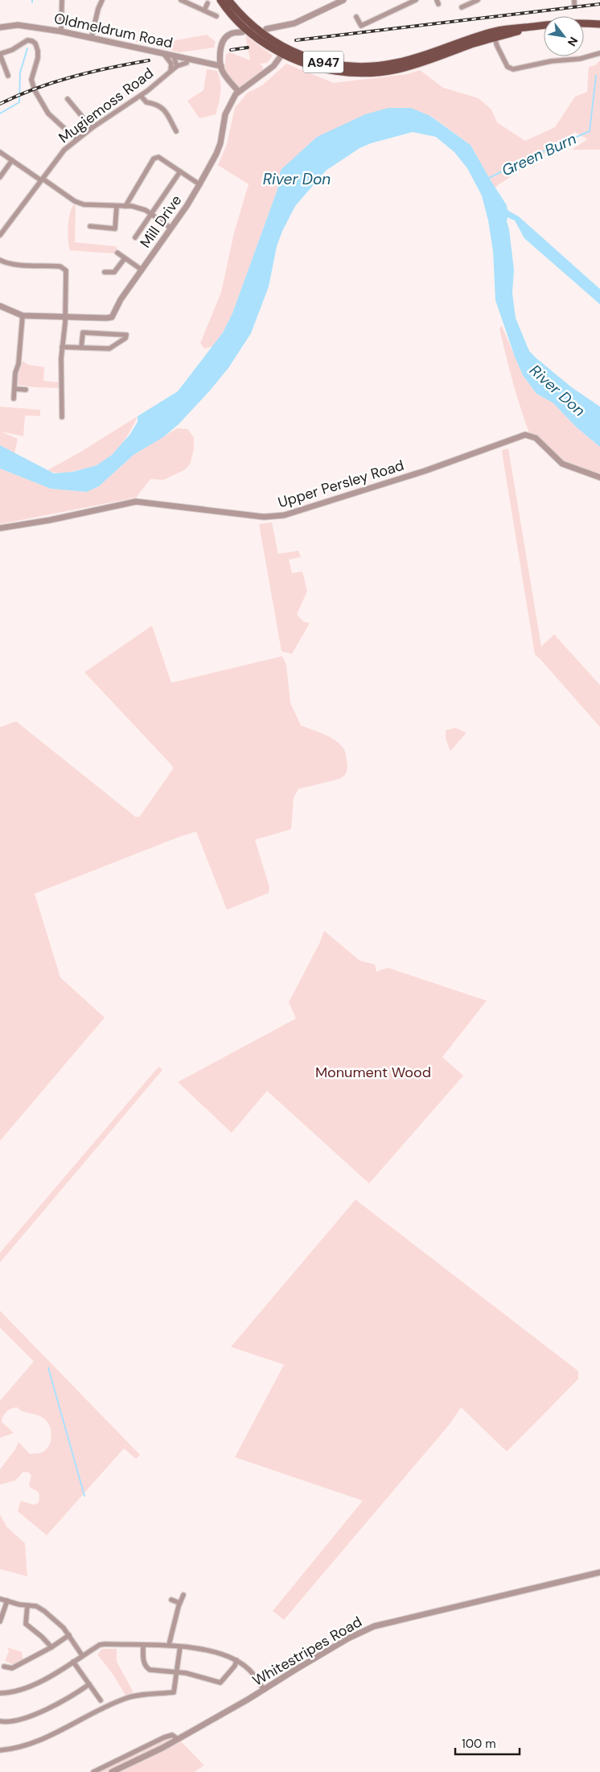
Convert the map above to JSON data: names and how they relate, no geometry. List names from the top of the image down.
{
  "streets": {
    "main road": ["A947"],
    "street": [
      "Oldmeldrum Road",
      "Mugiemoss Road",
      "Mill Drive",
      "Upper Persley Road",
      "Whitestripes Road"
    ]
  },
  "crossings": [
    ["Oldmeldrum Road", "Mugiemoss Road"],
    ["A947", "Mill Drive"]
  ],
  "water": ["Green Burn", "River Don"],
  "parks": ["Monument Wood"],
  "scale_bar": "100 m",
  "north": "bottom right"
}
